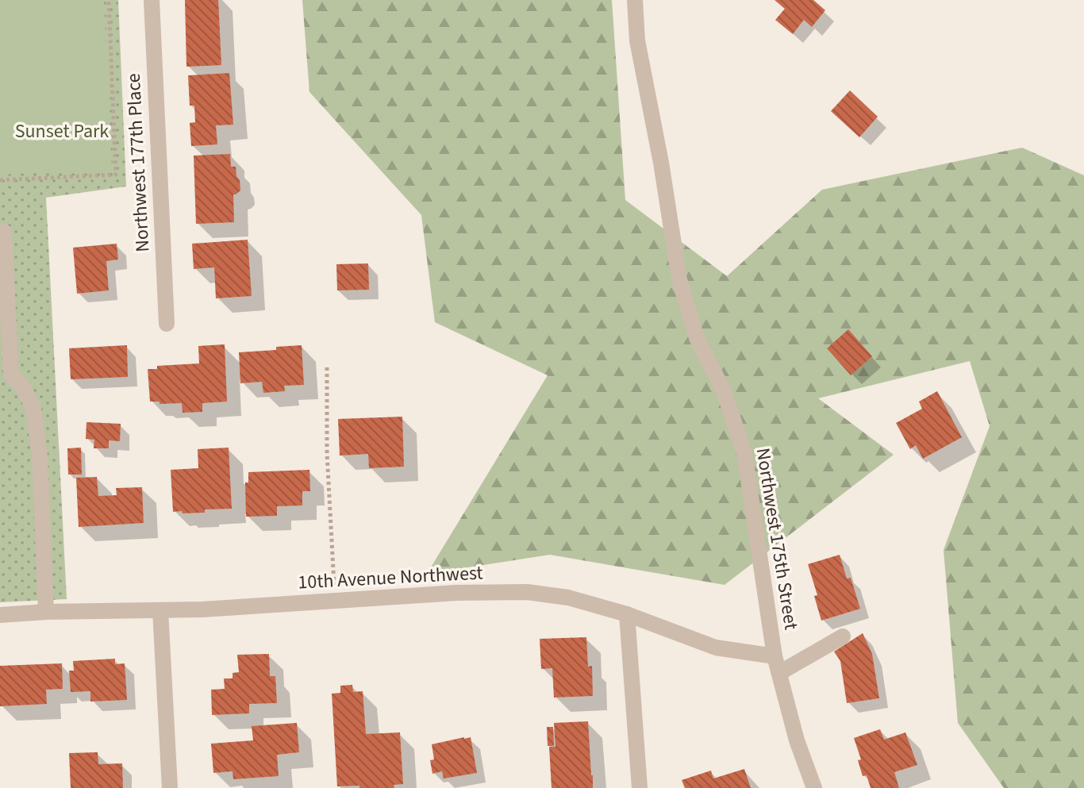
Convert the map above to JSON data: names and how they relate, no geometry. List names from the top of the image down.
{
  "streets": {
    "street": ["Northwest 177th Place", "Northwest 175th Street", "10th Avenue Northwest"]
  },
  "crossings": [
    ["Northwest 175th Street", "10th Avenue Northwest"]
  ],
  "parks": ["Sunset Park"]
}
